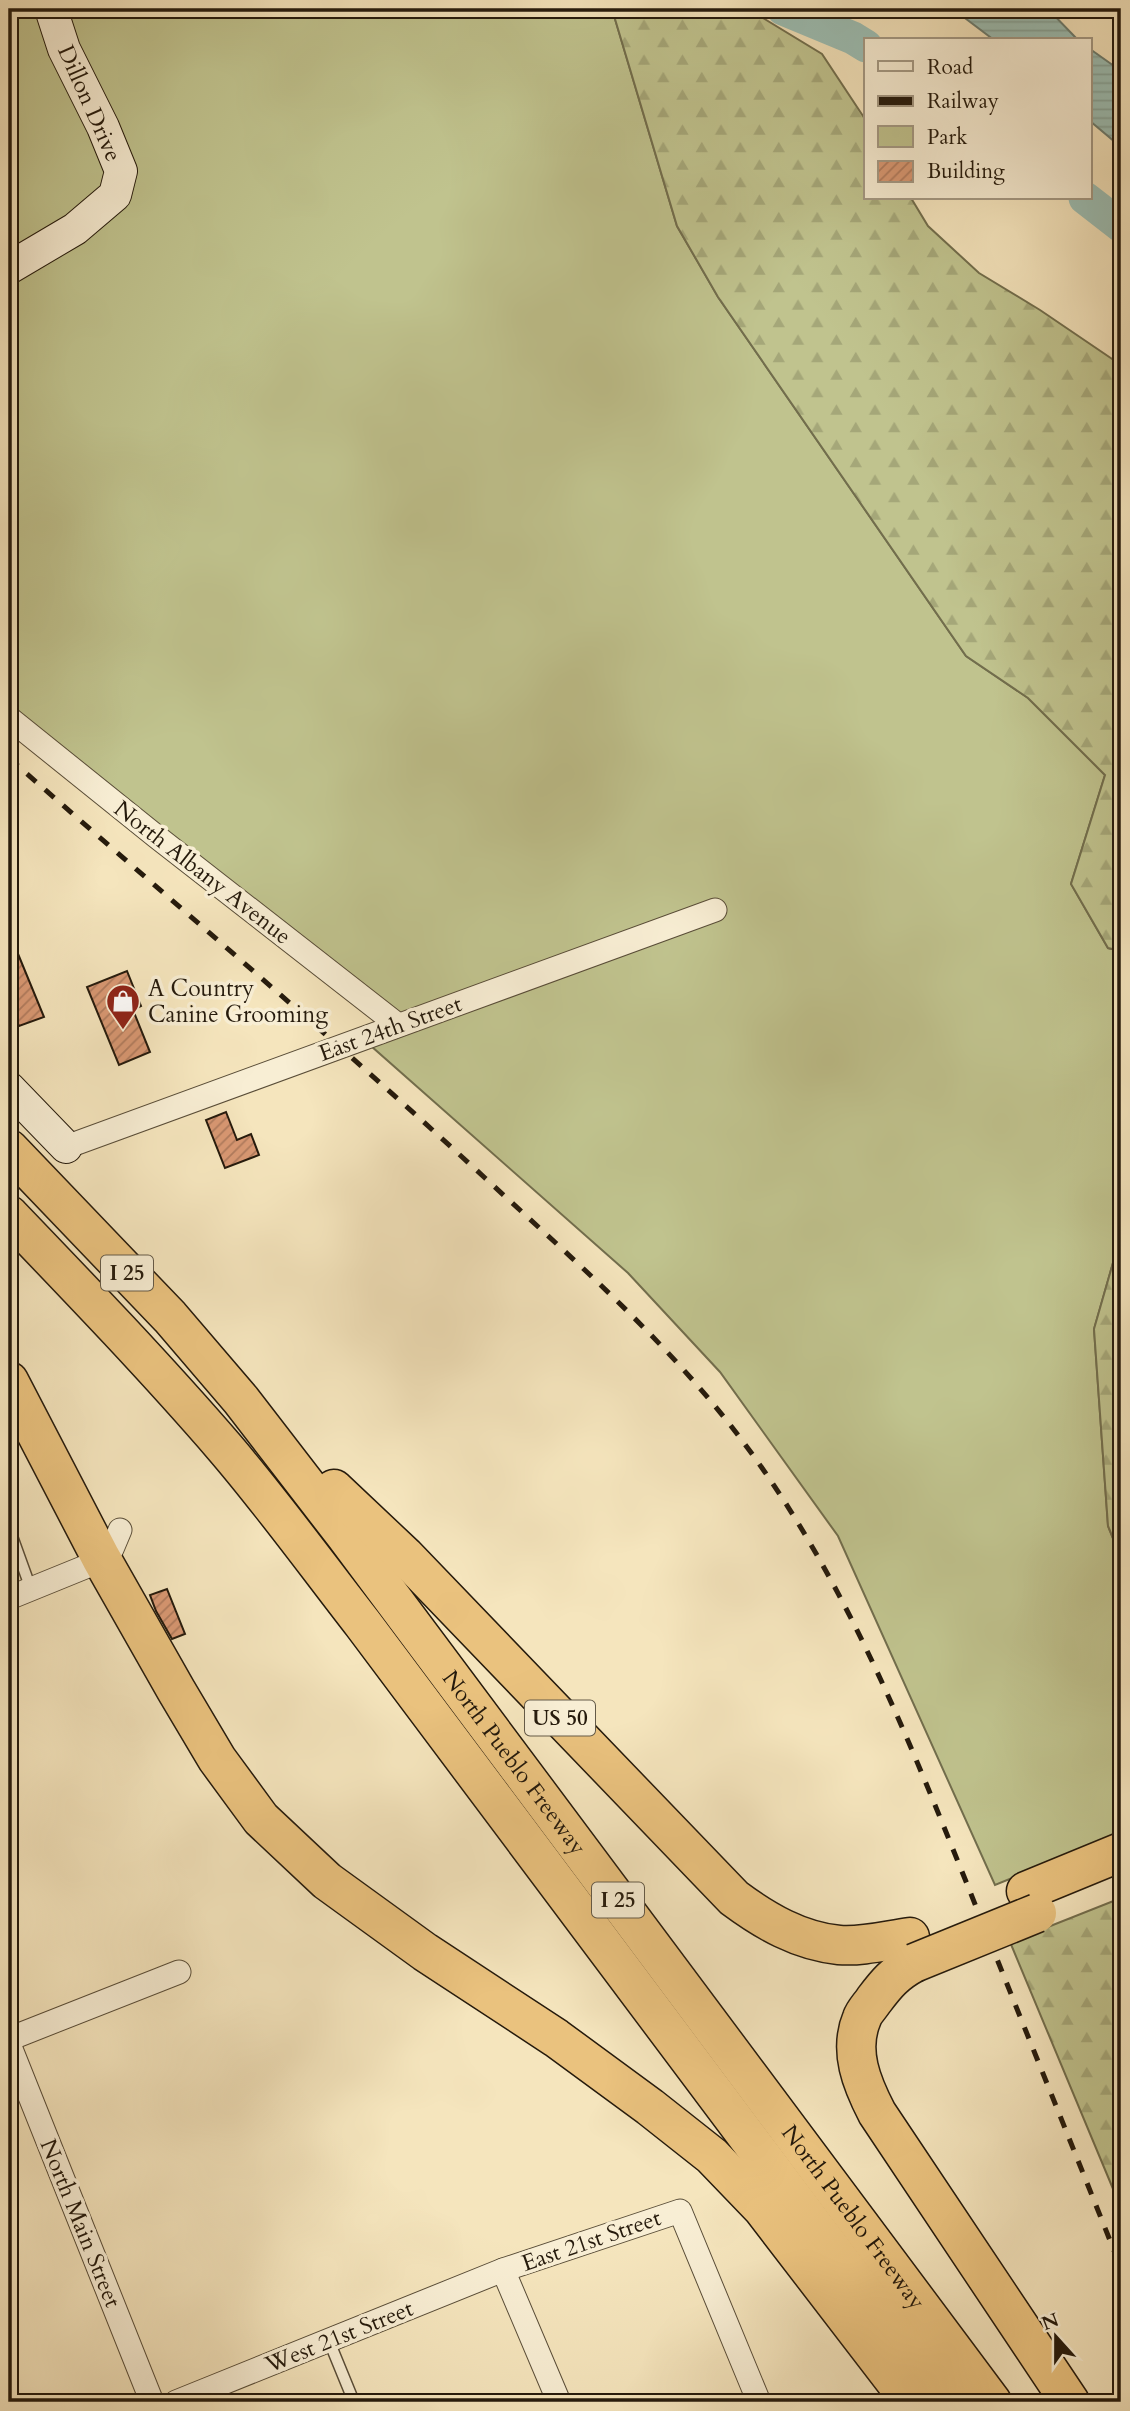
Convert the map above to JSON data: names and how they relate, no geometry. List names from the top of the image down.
{
  "streets": {
    "highway": ["I 25", "US 50", "North Pueblo Freeway"],
    "street": [
      "Dillon Drive",
      "North Albany Avenue",
      "East 24th Street",
      "North Main Street",
      "East 21st Street",
      "West 21st Street"
    ]
  },
  "crossings": [
    ["North Albany Avenue", "East 24th Street"],
    ["US 50", "North Pueblo Freeway"],
    ["East 21st Street", "West 21st Street"]
  ],
  "places": {
    "shop": ["A Country Canine Grooming"]
  },
  "legend": [
    "Road",
    "Railway",
    "Park",
    "Building"
  ],
  "north": "top"
}
